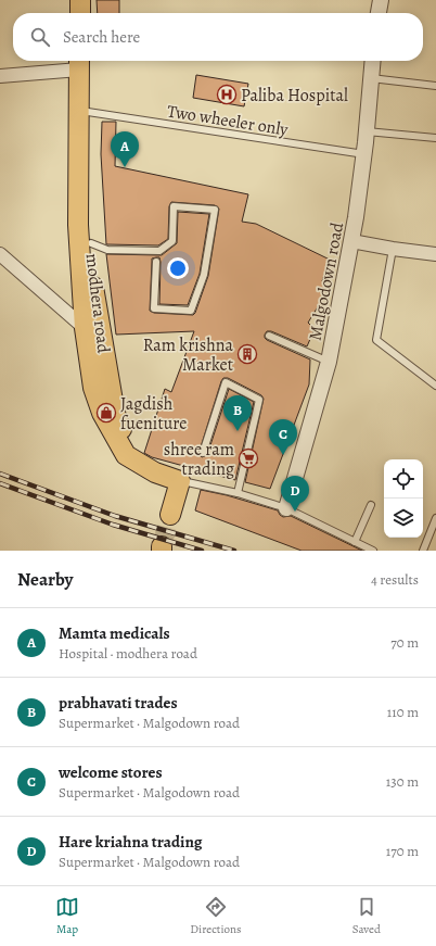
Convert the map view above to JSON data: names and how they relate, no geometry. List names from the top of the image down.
{
  "streets": {
    "main road": ["modhera road"],
    "street": ["Malgodown road"],
    "lane": ["Two wheeler only"]
  },
  "crossings": [
    ["Two wheeler only", "Malgodown road"],
    ["Two wheeler only", "modhera road"]
  ],
  "places": {
    "hospital": ["Paliba Hospital"],
    "building": ["Ram krishna Market"],
    "shop": ["Jagdish fueniture"],
    "supermarket": ["shree ram trading"]
  },
  "page": {
    "search": "Search here",
    "pins": [
      "A",
      "B",
      "C",
      "D"
    ],
    "heading": ["Nearby", "4 results"],
    "list": [
      {
        "mark": "A",
        "name": "Mamta medicals",
        "note": "Hospital · modhera road",
        "value": "70 m"
      },
      {
        "mark": "B",
        "name": "prabhavati trades",
        "note": "Supermarket · Malgodown road",
        "value": "110 m"
      },
      {
        "mark": "C",
        "name": "welcome stores",
        "note": "Supermarket · Malgodown road",
        "value": "130 m"
      },
      {
        "mark": "D",
        "name": "Hare kriahna trading",
        "note": "Supermarket · Malgodown road",
        "value": "170 m"
      }
    ],
    "nav": ["Map", "Directions", "Saved"]
  }
}
